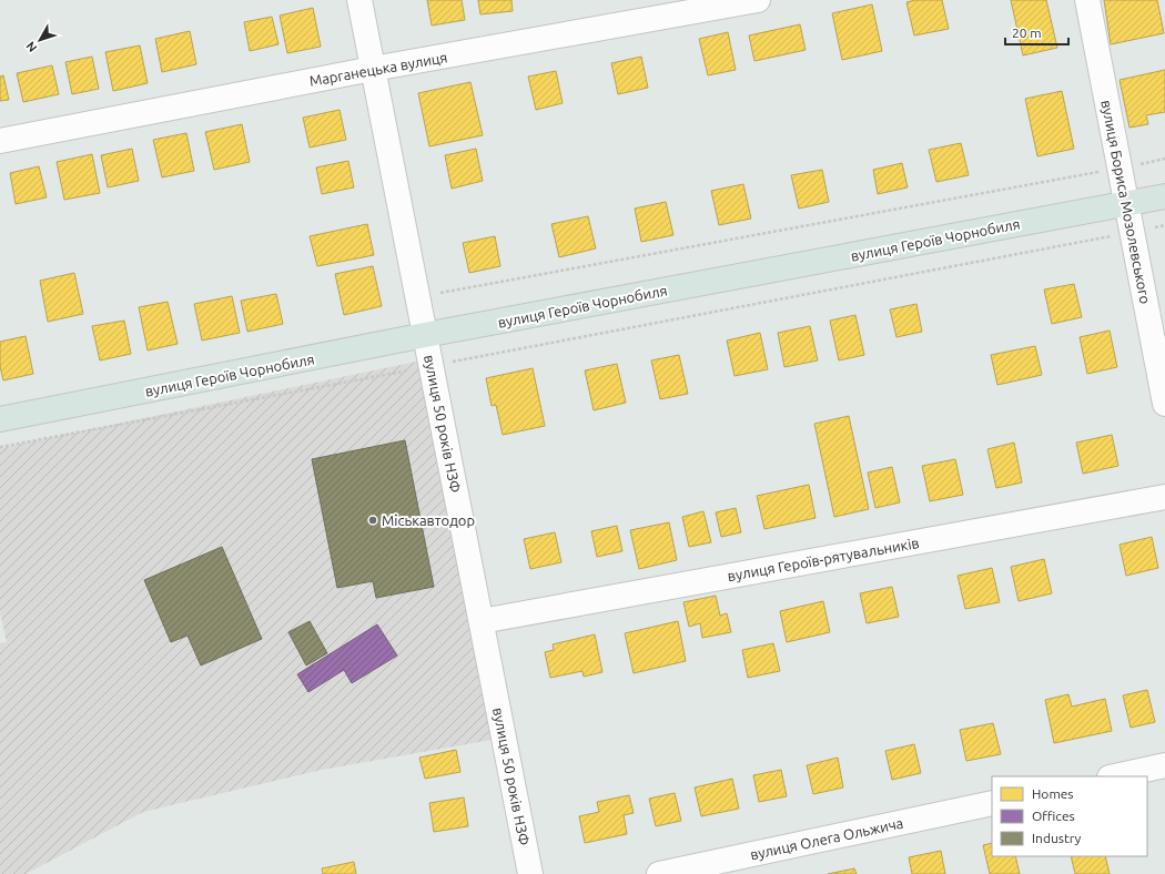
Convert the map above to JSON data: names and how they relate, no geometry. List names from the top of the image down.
{
  "streets": {
    "main road": ["вулиця Героїв Чорнобиля"],
    "street": [
      "Марганецька вулиця",
      "вулиця Бориса Мозолевського",
      "вулиця 50 років НЗФ",
      "вулиця Героїв-рятувальників",
      "вулиця Олега Ольжича"
    ]
  },
  "crossings": [
    ["Марганецька вулиця", "вулиця 50 років НЗФ"],
    ["вулиця Бориса Мозолевського", "вулиця Героїв Чорнобиля"],
    ["вулиця Героїв Чорнобиля", "вулиця 50 років НЗФ"],
    ["вулиця 50 років НЗФ", "вулиця Героїв-рятувальників"]
  ],
  "places": ["Міськавтодор"],
  "legend": ["Homes", "Offices", "Industry"],
  "scale_bar": "20 m",
  "north": "bottom left"
}
